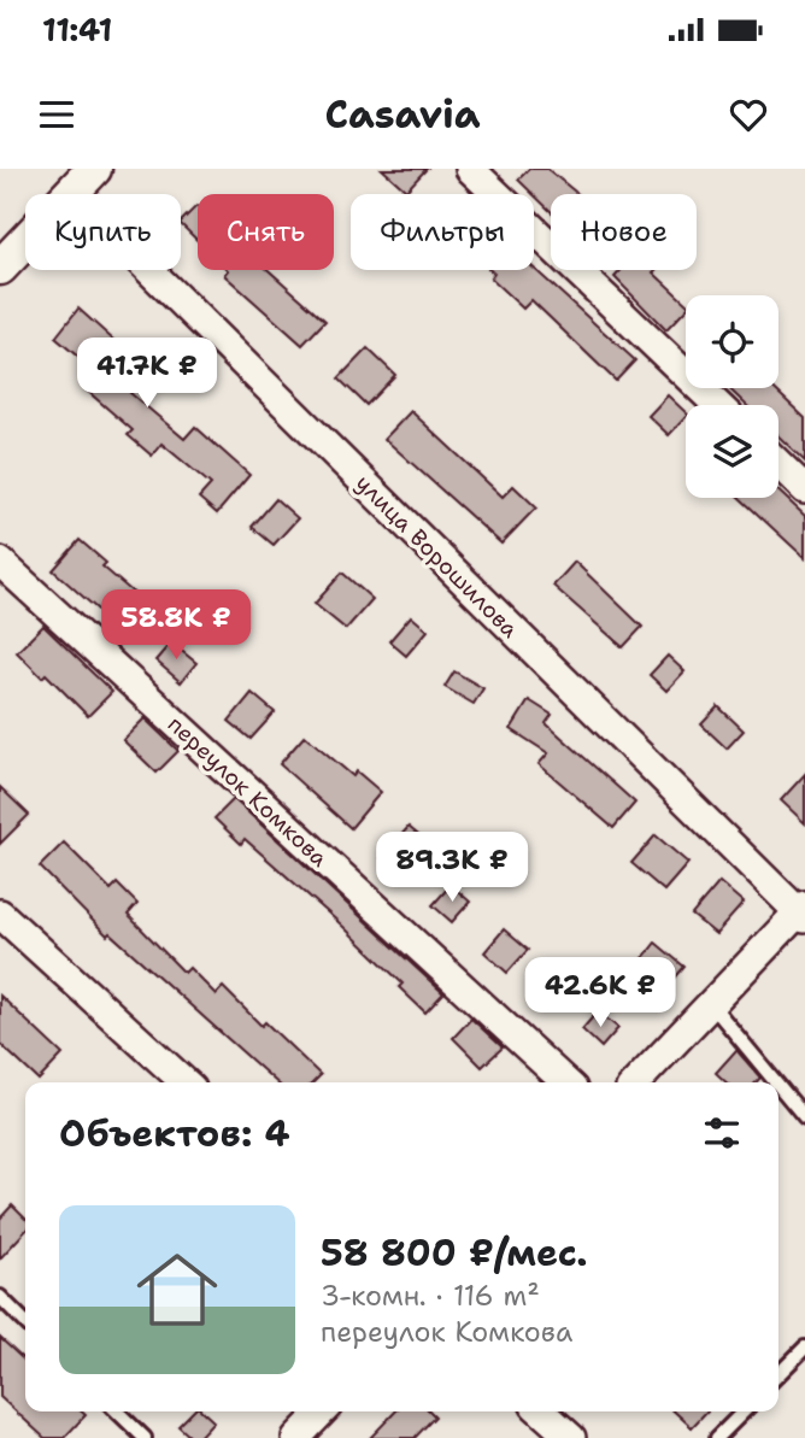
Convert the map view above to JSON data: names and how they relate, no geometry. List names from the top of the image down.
{
  "streets": {
    "street": ["улица Ворошилова", "переулок Комкова"]
  },
  "page": {
    "status": "11:41",
    "header": "Casavia",
    "chip": [
      "Купить",
      "Снять",
      "Фильтры",
      "Новое"
    ],
    "price": [
      "41.7K ₽",
      "58.8K ₽",
      "89.3K ₽",
      "42.6K ₽"
    ],
    "heading": "Объектов: 4",
    "list": [
      {
        "name": "58 800 ₽/мес.",
        "note": "3-комн. · 116 m² · переулок Комкова"
      }
    ]
  }
}
